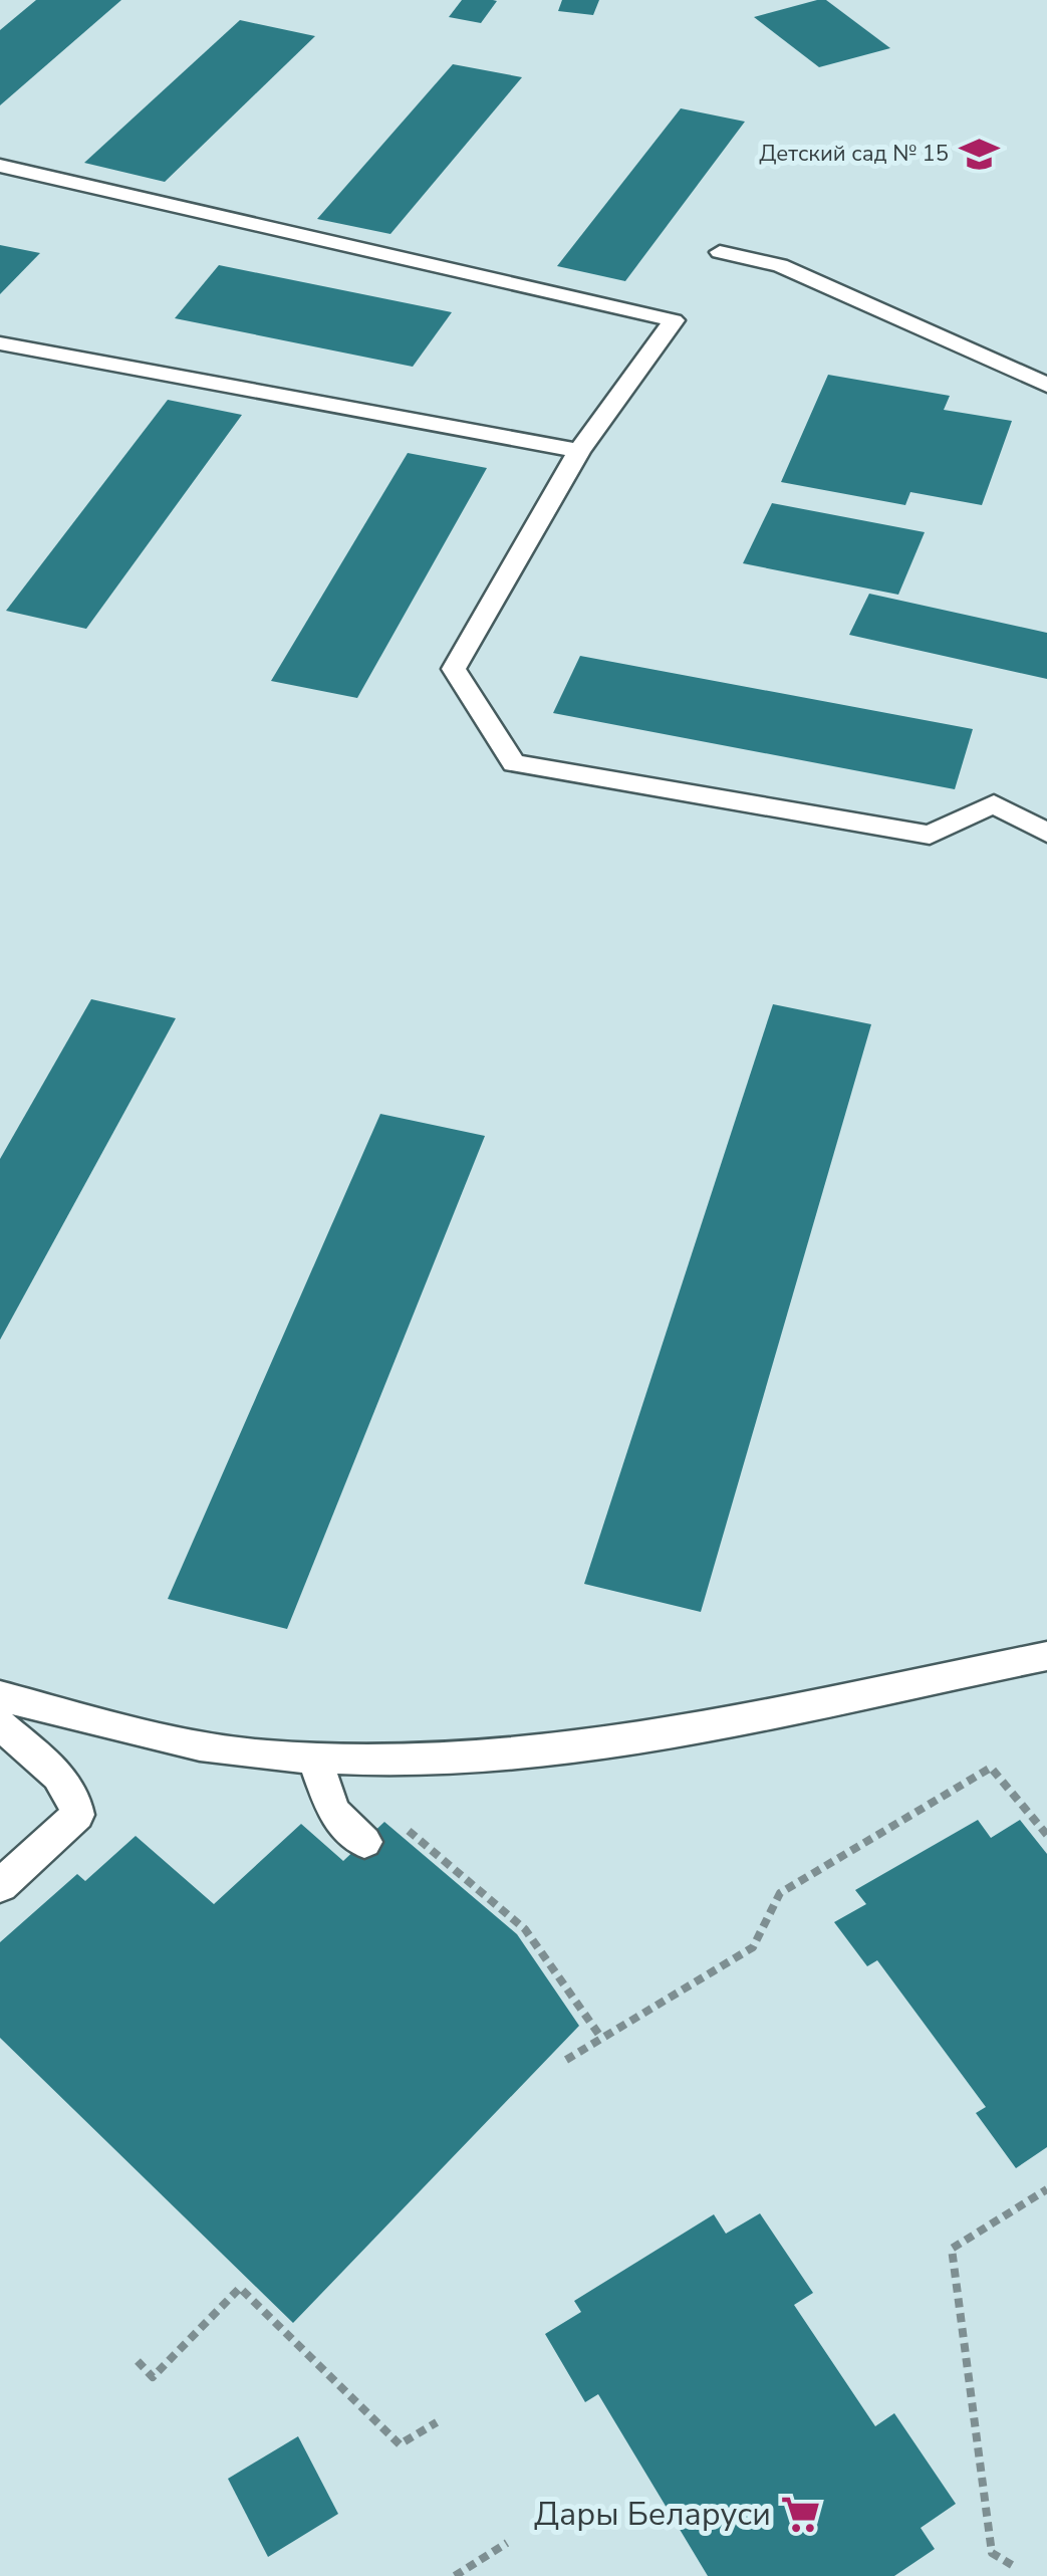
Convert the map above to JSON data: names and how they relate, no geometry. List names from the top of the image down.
{
  "places": {
    "school or university": ["Детский сад № 15"],
    "supermarket": ["Дары Беларуси"]
  }
}
